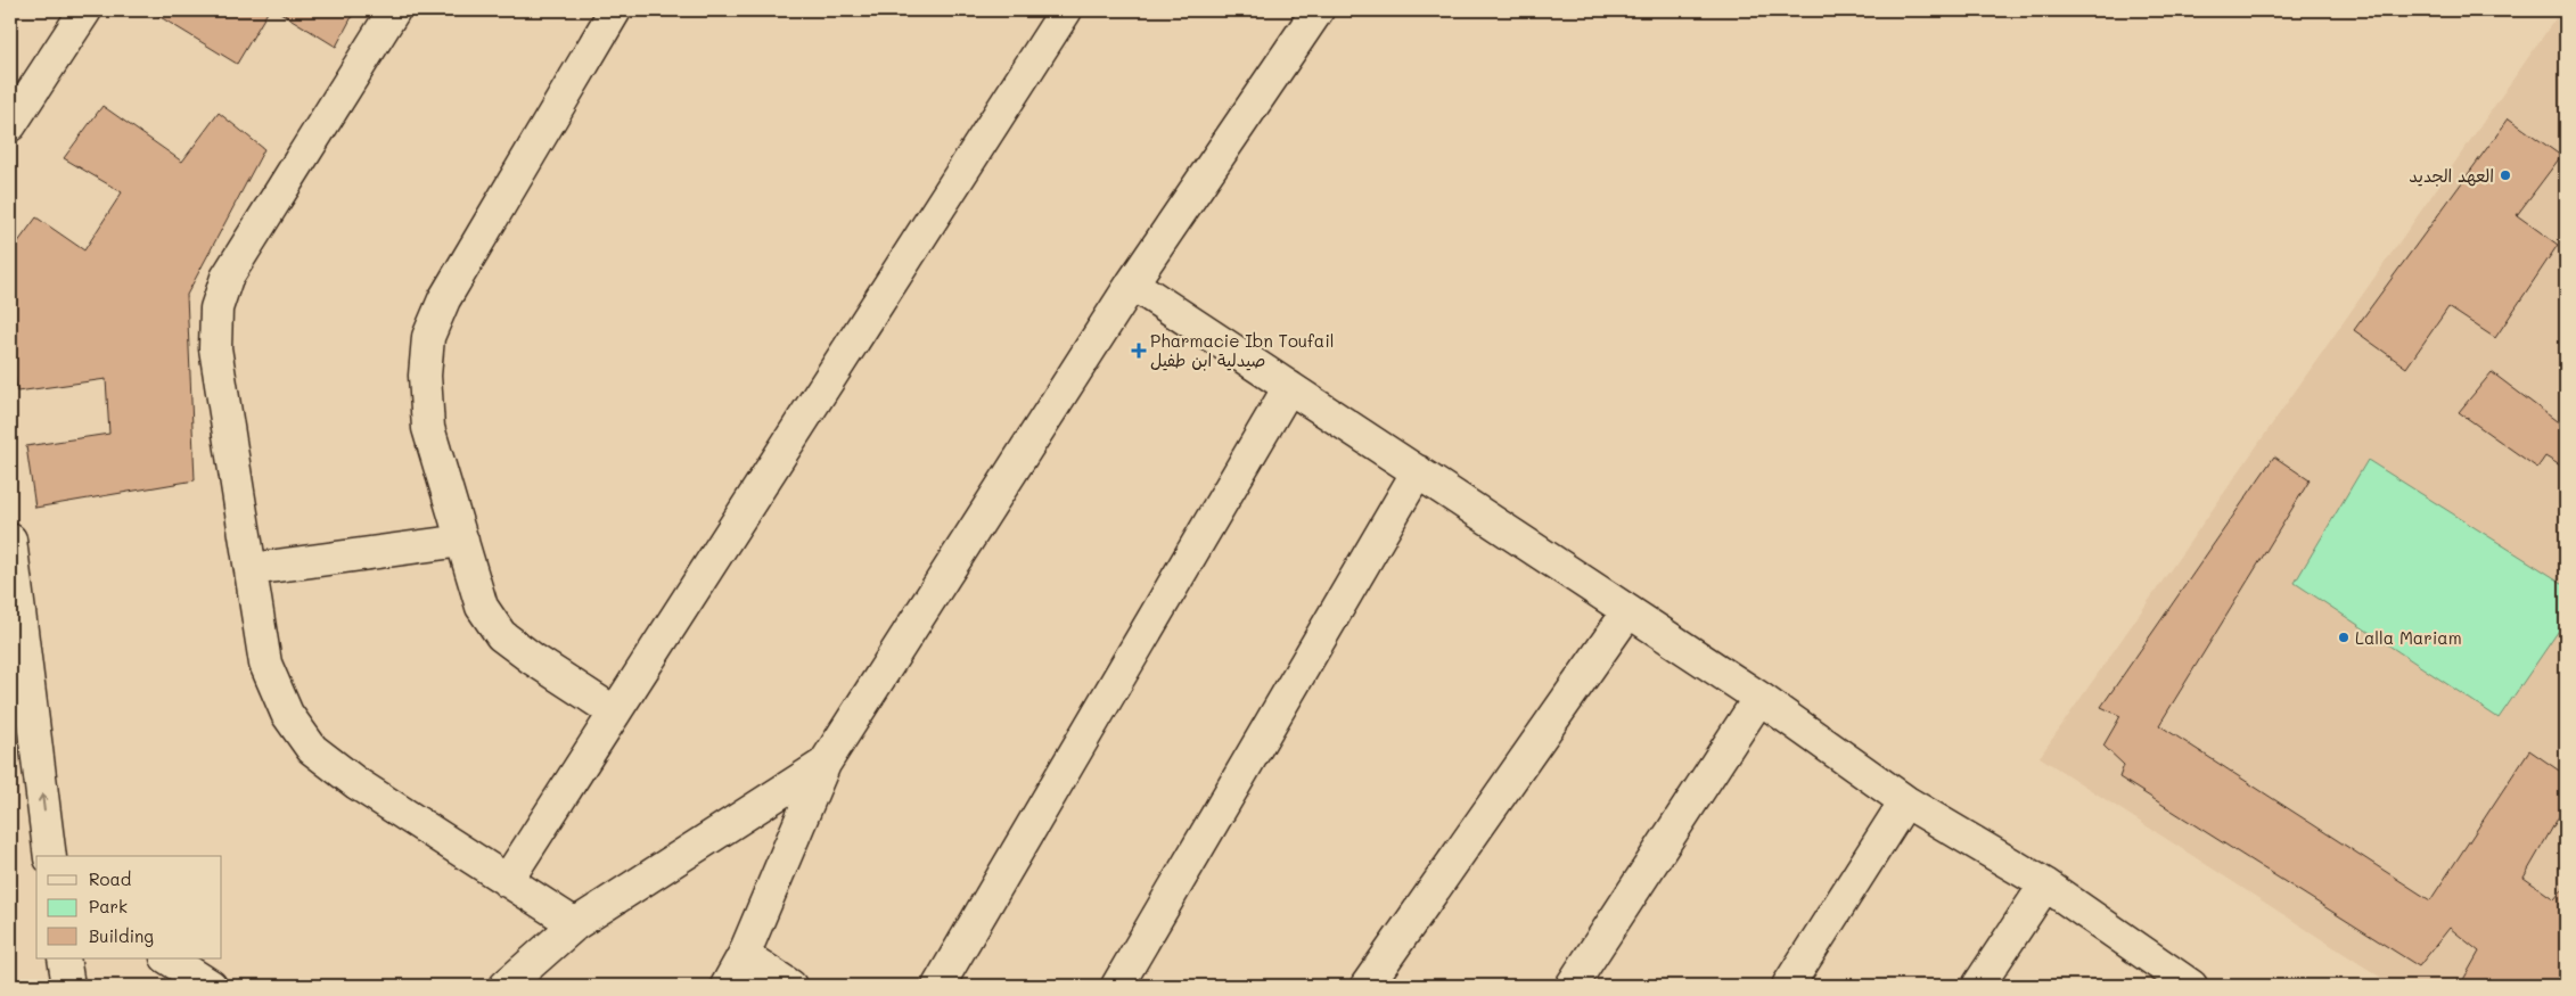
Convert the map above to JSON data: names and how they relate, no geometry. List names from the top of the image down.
{
  "places": {
    "other": ["العهد الجديد", "Lalla Mariam"],
    "health": ["Pharmacie Ibn Toufail صيدلية ابن طفيل"]
  },
  "legend": ["Road", "Park", "Building"]
}
